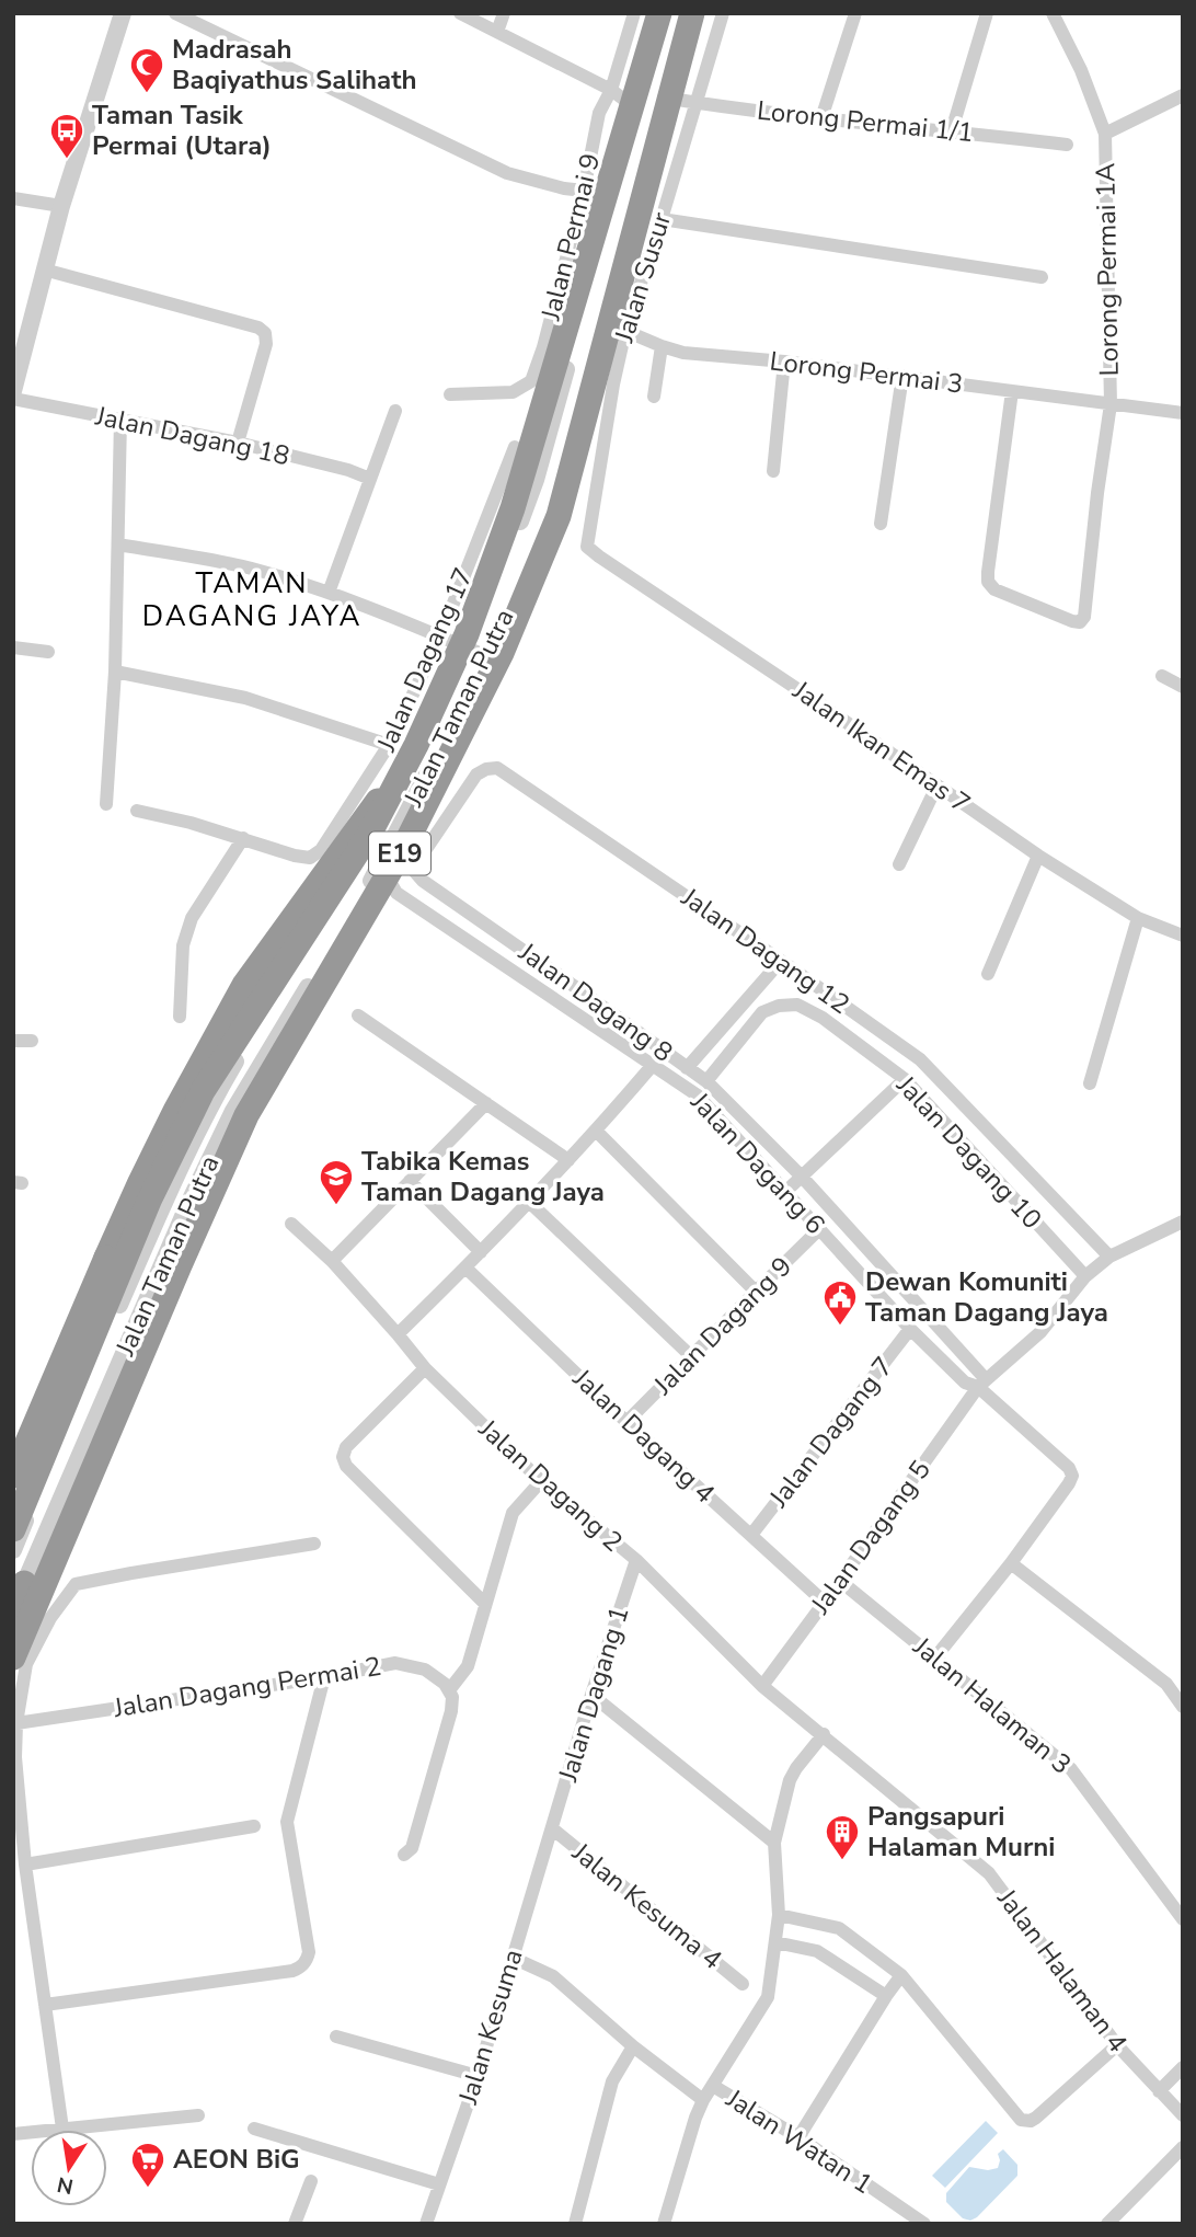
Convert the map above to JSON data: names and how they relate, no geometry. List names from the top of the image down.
{
  "streets": {
    "highway": ["E19"],
    "street": [
      "Lorong Permai 1/1",
      "Jalan Permai 9",
      "Lorong Permai 1A",
      "Jalan Susur",
      "Lorong Permai 3",
      "Jalan Dagang 18",
      "Jalan Dagang 17",
      "Jalan Taman Putra",
      "Jalan Ikan Emas 7",
      "Jalan Dagang 12",
      "Jalan Dagang 8",
      "Jalan Dagang 10",
      "Jalan Dagang 6",
      "Jalan Dagang 9",
      "Jalan Dagang 7",
      "Jalan Dagang 4",
      "Jalan Dagang 2",
      "Jalan Dagang 5",
      "Jalan Dagang Permai 2",
      "Jalan Dagang 1",
      "Jalan Halaman 3",
      "Jalan Kesuma 4",
      "Jalan Halaman 4",
      "Jalan Kesuma",
      "Jalan Watan 1"
    ]
  },
  "crossings": [
    ["Lorong Permai 1/1", "Jalan Susur"],
    ["Lorong Permai 1/1", "Jalan Taman Putra"],
    ["Lorong Permai 1A", "Lorong Permai 3"],
    ["Jalan Susur", "Lorong Permai 3"],
    ["Jalan Susur", "Jalan Ikan Emas 7"],
    ["Jalan Taman Putra", "E19"],
    ["Jalan Dagang 12", "Jalan Dagang 8"],
    ["Jalan Dagang 8", "Jalan Dagang 10"],
    ["Jalan Dagang 8", "Jalan Dagang 6"],
    ["Jalan Dagang 8", "Jalan Dagang 5"],
    ["Jalan Dagang 6", "Jalan Dagang 9"],
    ["Jalan Dagang 6", "Jalan Dagang 7"],
    ["Jalan Dagang 6", "Jalan Dagang 5"],
    ["Jalan Dagang 9", "Jalan Dagang 4"],
    ["Jalan Dagang 7", "Jalan Dagang 4"],
    ["Jalan Dagang 4", "Jalan Dagang 5"],
    ["Jalan Dagang 2", "Jalan Dagang 5"],
    ["Jalan Dagang 2", "Jalan Dagang 1"],
    ["Jalan Dagang 2", "Jalan Halaman 4"],
    ["Jalan Dagang 5", "Jalan Halaman 3"],
    ["Jalan Dagang 1", "Jalan Kesuma 4"],
    ["Jalan Dagang 1", "Jalan Kesuma"],
    ["Jalan Kesuma 4", "Jalan Kesuma"]
  ],
  "districts": ["TAMAN DAGANG JAYA"],
  "places": {
    "mosque": ["Madrasah Baqiyathus Salihath"],
    "bus stop": ["Taman Tasik Permai (Utara)"],
    "school or university": ["Tabika Kemas Taman Dagang Jaya"],
    "public building": ["Dewan Komuniti Taman Dagang Jaya"],
    "building": ["Pangsapuri Halaman Murni"],
    "supermarket": ["AEON BiG"]
  },
  "north": "bottom"
}
